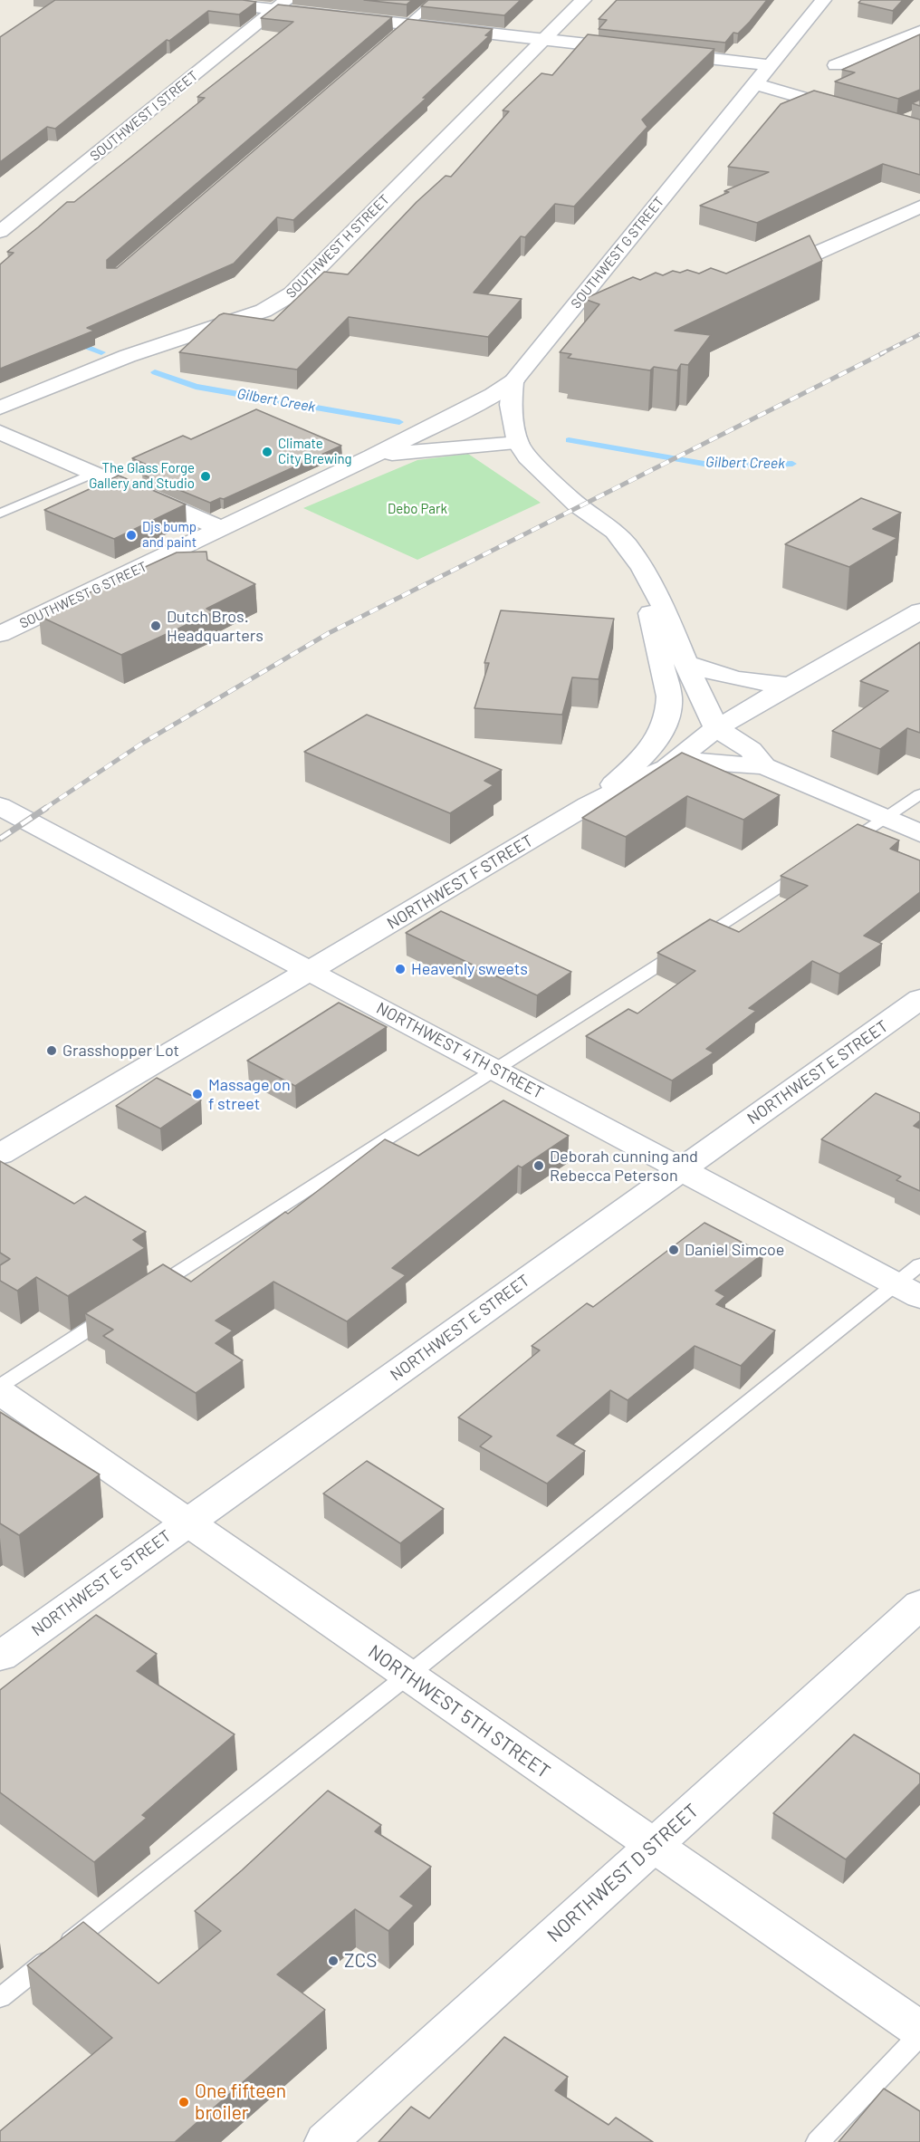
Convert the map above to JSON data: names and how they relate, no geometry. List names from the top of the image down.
{
  "streets": {
    "street": [
      "SOUTHWEST I STREET",
      "SOUTHWEST H STREET",
      "SOUTHWEST G STREET",
      "NORTHWEST F STREET",
      "NORTHWEST 4TH STREET",
      "NORTHWEST E STREET",
      "NORTHWEST 5TH STREET",
      "NORTHWEST D STREET"
    ]
  },
  "crossings": [
    ["NORTHWEST F STREET", "NORTHWEST 4TH STREET"],
    ["NORTHWEST 4TH STREET", "NORTHWEST E STREET"],
    ["NORTHWEST E STREET", "NORTHWEST 5TH STREET"],
    ["NORTHWEST 5TH STREET", "NORTHWEST D STREET"]
  ],
  "water": ["Gilbert Creek"],
  "parks": ["Debo Park"],
  "places": [
    "Climate City Brewing",
    "The Glass Forge Gallery and Studio",
    "Djs bump and paint",
    "Dutch Bros. Headquarters",
    "Heavenly sweets",
    "Grasshopper Lot",
    "Massage on f street",
    "Deborah cunning and Rebecca Peterson",
    "Daniel Simcoe",
    "ZCS",
    "One fifteen broiler"
  ]
}
